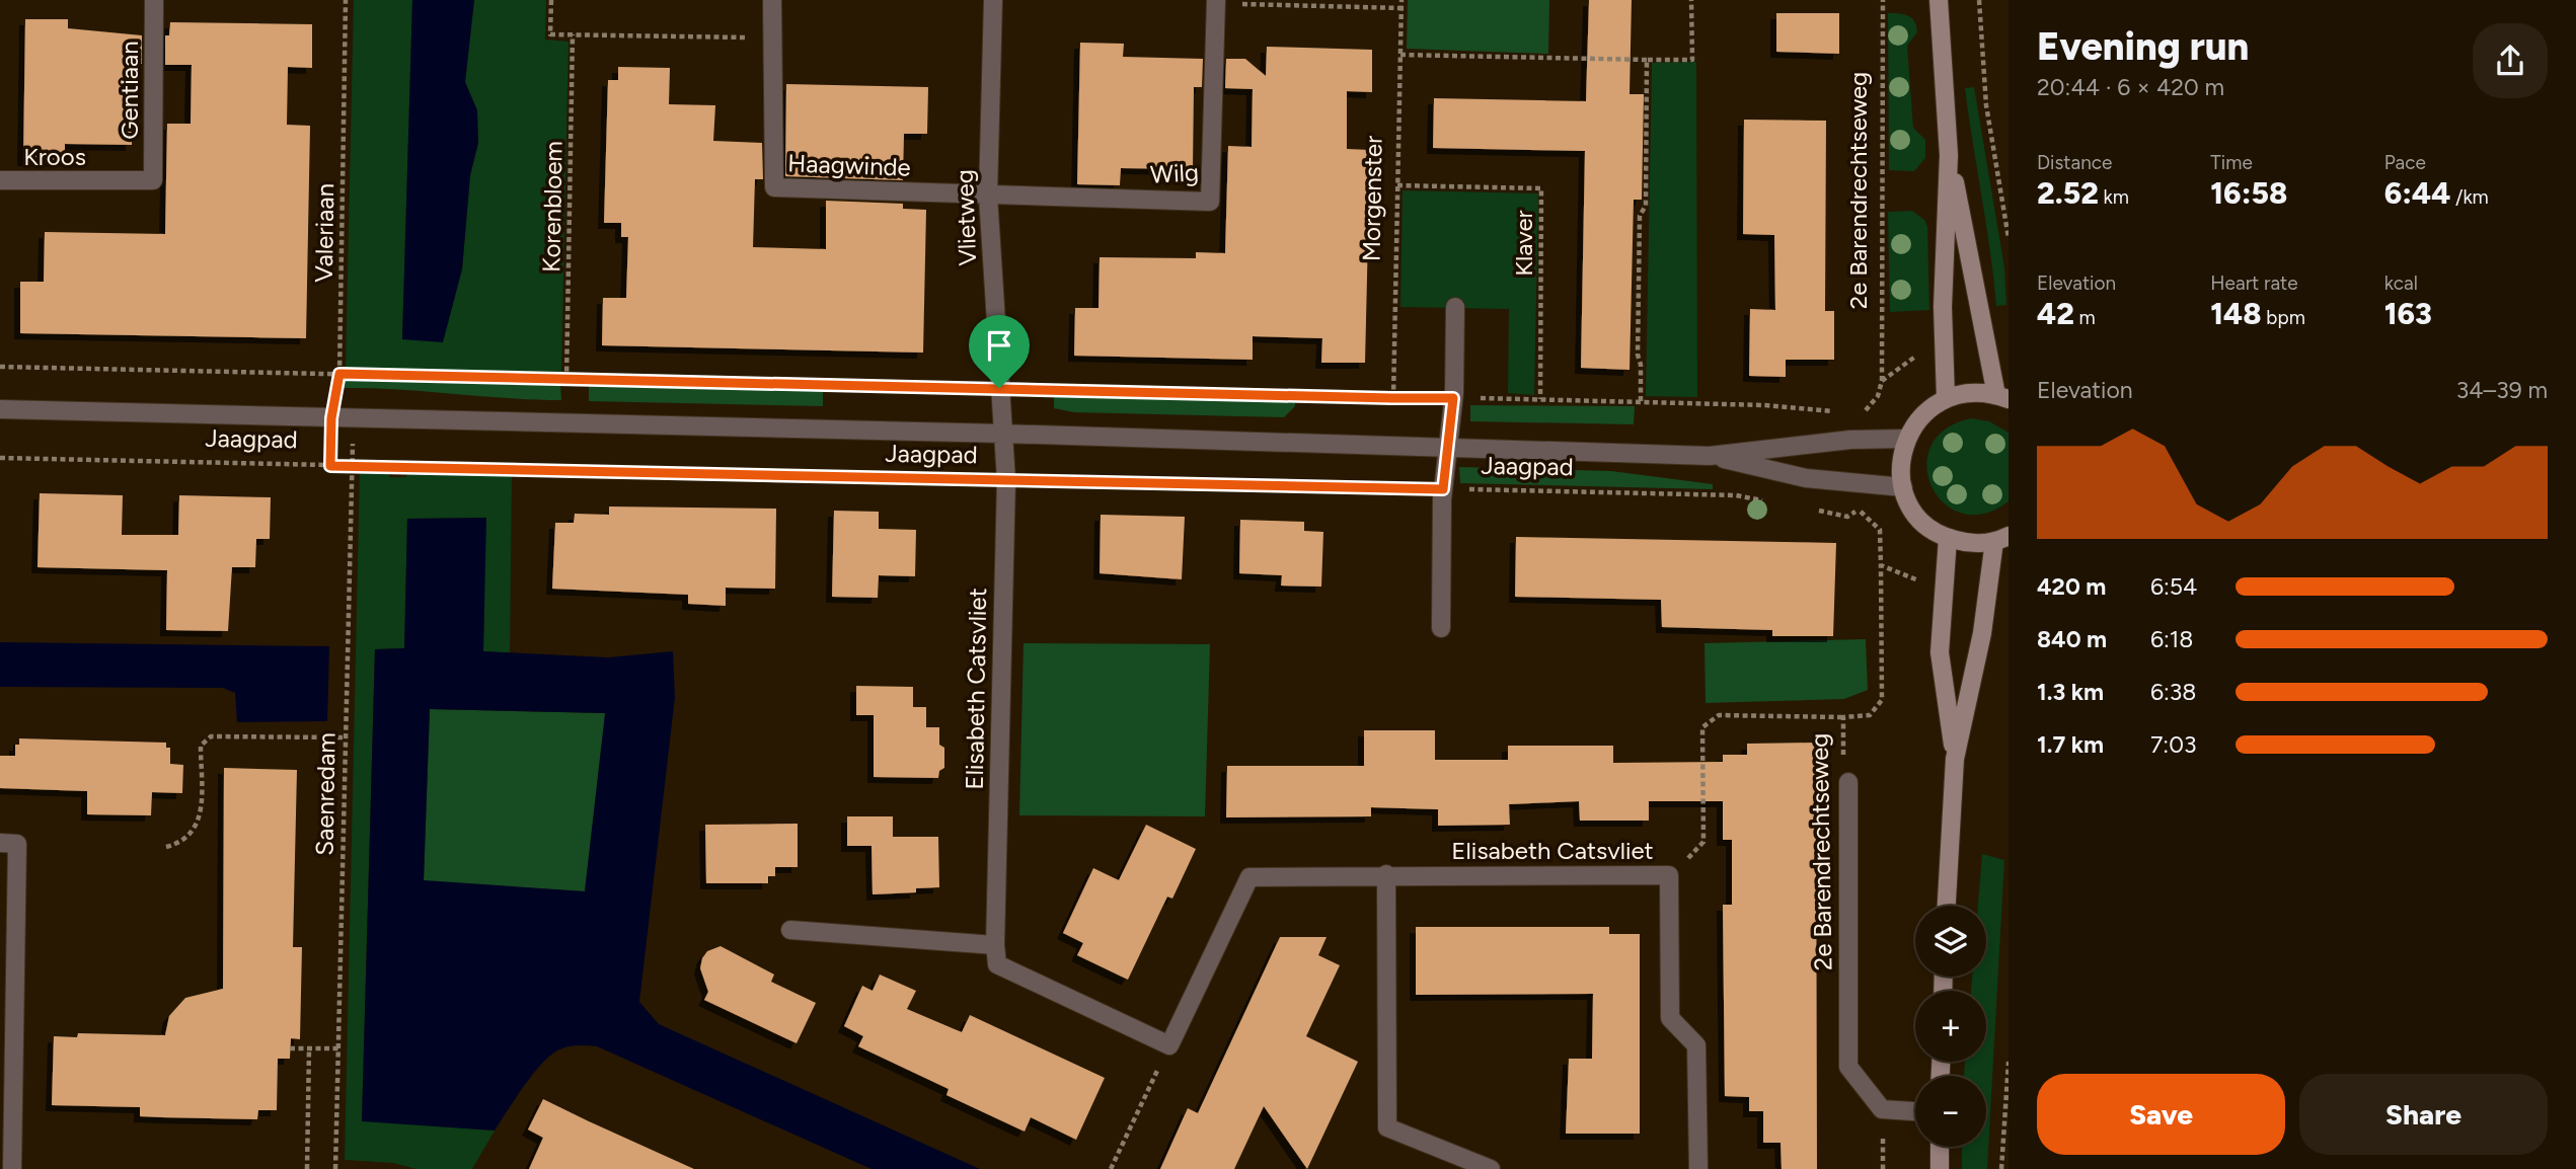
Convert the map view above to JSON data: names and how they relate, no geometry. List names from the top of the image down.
{
  "streets": {
    "street": [
      "Gentiaan",
      "Kroos",
      "Haagwinde",
      "Wilg",
      "2e Barendrechtseweg",
      "Vlietweg",
      "Jaagpad",
      "Elisabeth Catsvliet"
    ],
    "path": [
      "Morgenster",
      "Korenbloem",
      "Valeriaan",
      "Klaver",
      "Saenredam"
    ]
  },
  "crossings": [
    ["Gentiaan", "Kroos"],
    ["Haagwinde", "Wilg"],
    ["Haagwinde", "Vlietweg"],
    ["Wilg", "Vlietweg"],
    ["Morgenster", "Klaver"],
    ["Vlietweg", "Jaagpad"],
    ["Vlietweg", "Elisabeth Catsvliet"],
    ["Valeriaan", "Jaagpad"],
    ["Jaagpad", "Elisabeth Catsvliet"],
    ["Jaagpad", "Saenredam"]
  ],
  "page": {
    "heading": ["Evening run", "20:44 · 6 × 420 m"],
    "stats": [
      ["Distance", "2.52 km"],
      ["Time", "16:58"],
      ["Pace", "6:44 /km"],
      ["Elevation", "42 m"],
      ["Heart rate", "148 bpm"],
      ["kcal", "163"]
    ],
    "chart": ["Elevation", "34–39 m"],
    "list": [
      {
        "name": "420 m",
        "note": "6:54"
      },
      {
        "name": "840 m",
        "note": "6:18"
      },
      {
        "name": "1.3 km",
        "note": "6:38"
      },
      {
        "name": "1.7 km",
        "note": "7:03"
      }
    ],
    "map_buttons": ["+", "−"],
    "buttons": ["Save", "Share"]
  }
}
